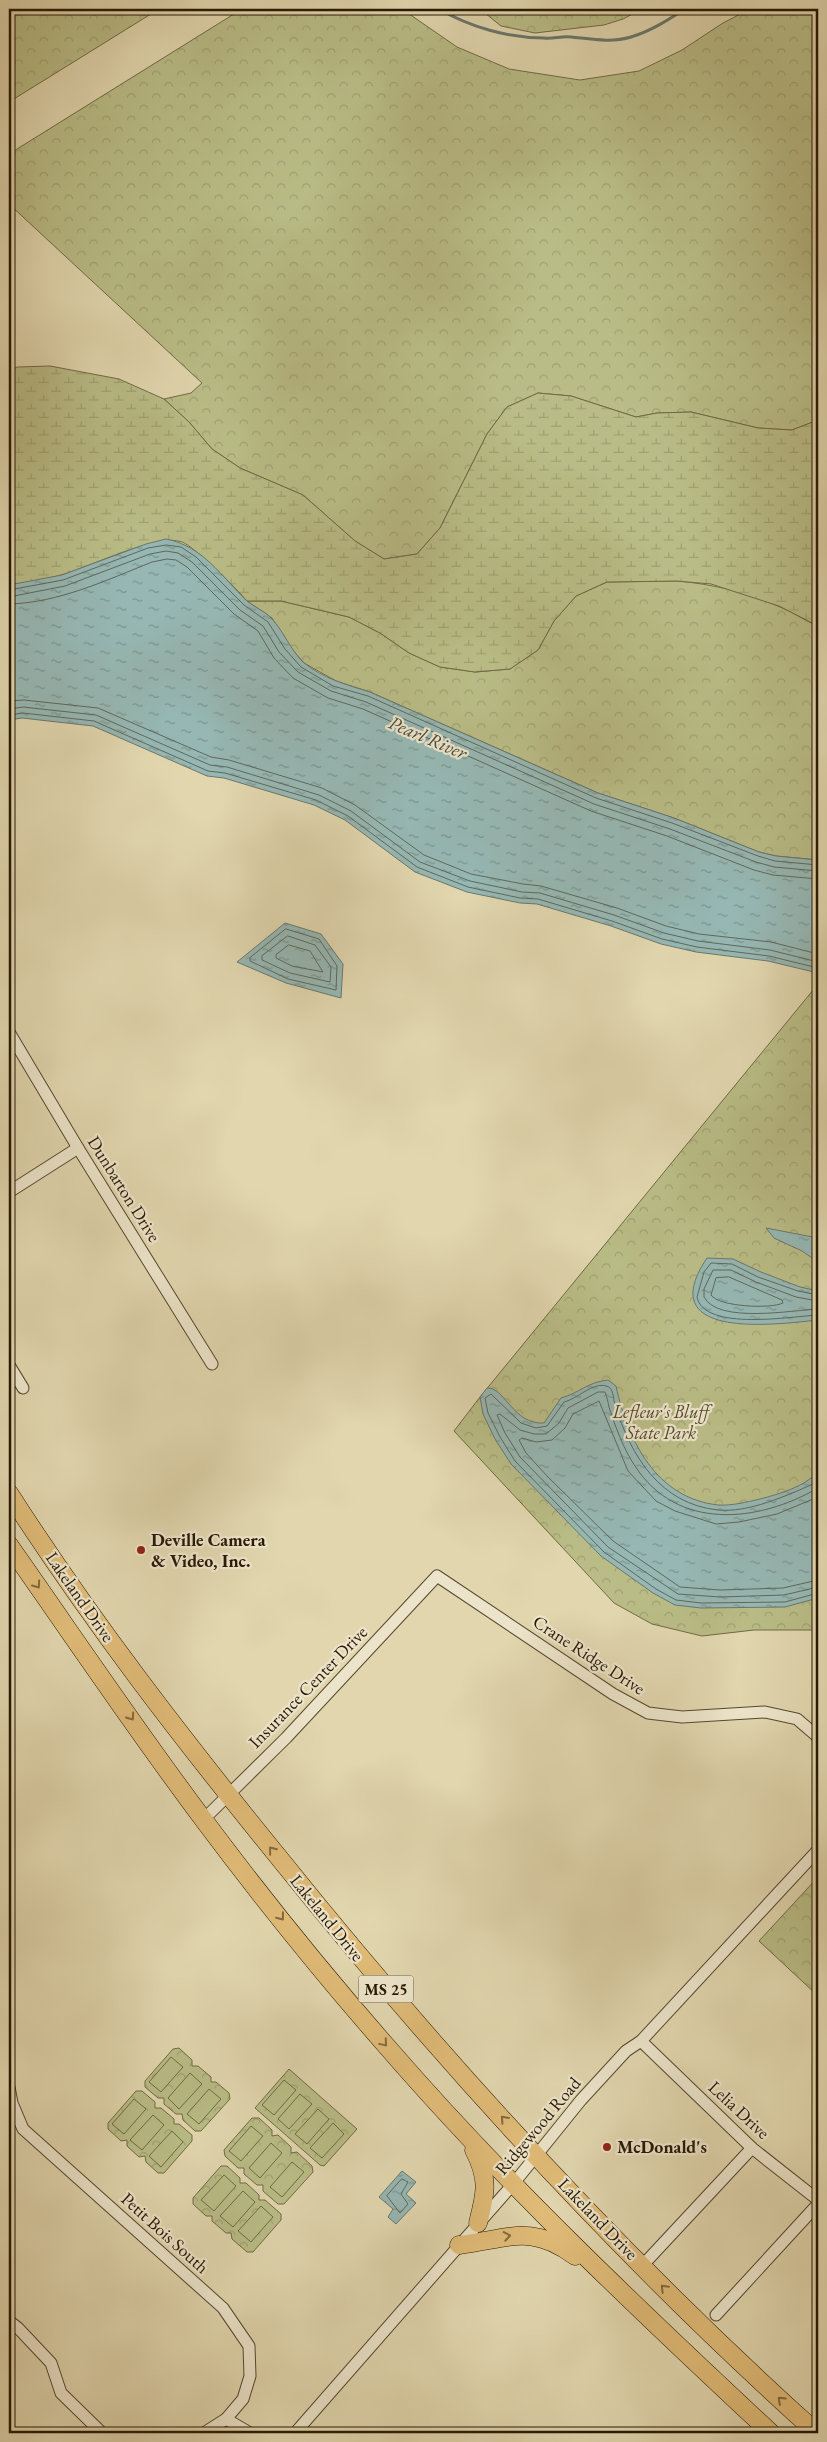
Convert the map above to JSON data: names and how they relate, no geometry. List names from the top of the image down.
{
  "streets": {
    "highway": ["Lakeland Drive", "MS 25"],
    "street": [
      "Dunbarton Drive",
      "Crane Ridge Drive",
      "Insurance Center Drive",
      "Lelia Drive",
      "Ridgewood Road",
      "Petit Bois South"
    ]
  },
  "crossings": [
    ["Lakeland Drive", "Insurance Center Drive"],
    ["Lakeland Drive", "Ridgewood Road"],
    ["Crane Ridge Drive", "Insurance Center Drive"],
    ["Lelia Drive", "Ridgewood Road"]
  ],
  "water": ["Pearl River"],
  "parks": ["Lefleur's Bluff State Park"],
  "places": ["Deville Camera & Video, Inc.", "McDonald's"]
}
